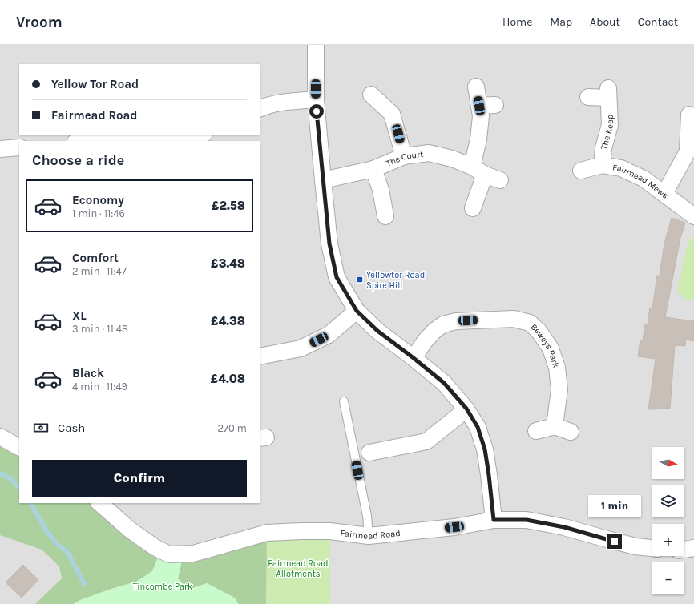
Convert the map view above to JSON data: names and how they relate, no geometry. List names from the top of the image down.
{
  "streets": {
    "street": [
      "The Keep",
      "The Court",
      "Fairmead Mews",
      "Beweys Park",
      "Fairmead Road"
    ]
  },
  "crossings": [
    ["The Keep", "Fairmead Mews"]
  ],
  "parks": ["Fairmead Road Allotments", "Tincombe Park"],
  "places": {
    "transit": ["Yellowtor Road Spire Hill"]
  },
  "north": "right",
  "page": {
    "header": "Vroom",
    "nav": [
      "Home",
      "Map",
      "About",
      "Contact"
    ],
    "banner": ["Yellow Tor Road", "Fairmead Road"],
    "heading": "Choose a ride",
    "list": [
      {
        "name": "Economy",
        "note": "1 min · 11:46",
        "value": "£2.58"
      },
      {
        "name": "Comfort",
        "note": "2 min · 11:47",
        "value": "£3.48"
      },
      {
        "name": "XL",
        "note": "3 min · 11:48",
        "value": "£4.38"
      },
      {
        "name": "Black",
        "note": "4 min · 11:49",
        "value": "£4.08"
      }
    ],
    "pay": ["Cash", "270 m"],
    "map_buttons": ["+", "−"],
    "buttons": "Confirm",
    "bubble": "1 min"
  }
}
